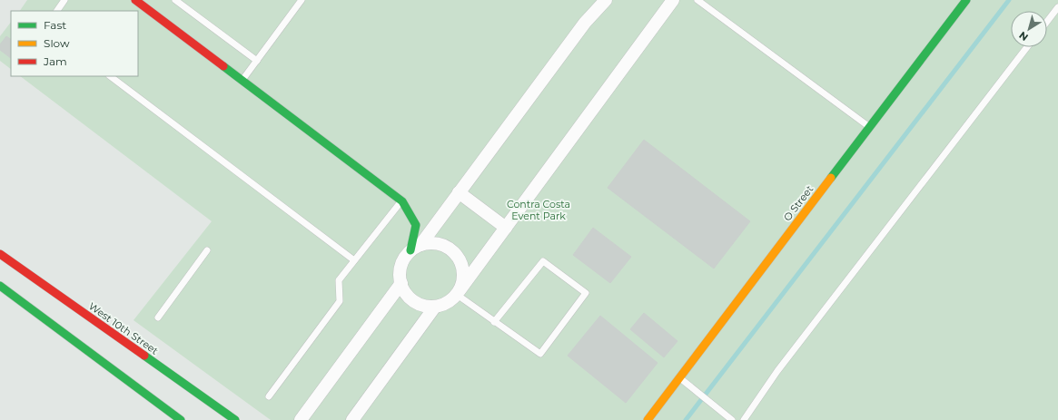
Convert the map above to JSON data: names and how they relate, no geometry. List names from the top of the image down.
{
  "streets": {
    "street": ["O Street", "West 10th Street"]
  },
  "parks": ["Contra Costa Event Park"],
  "legend": ["Fast", "Slow", "Jam"],
  "north": "bottom left"
}
